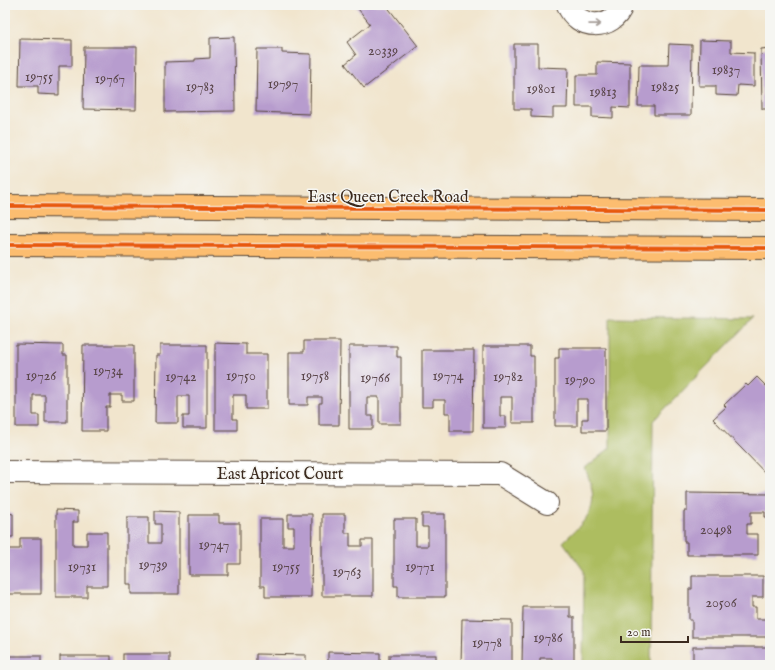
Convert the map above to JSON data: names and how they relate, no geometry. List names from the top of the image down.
{
  "streets": {
    "main road": ["East Queen Creek Road"],
    "street": ["East Apricot Court"]
  },
  "house_numbers": [
    "20339",
    "19837",
    "19755",
    "19767",
    "19797",
    "19783",
    "19825",
    "19801",
    "19813",
    "19734",
    "19726",
    "19750",
    "19758",
    "19774",
    "19742",
    "19782",
    "19766",
    "19790",
    "20498",
    "19747",
    "19739",
    "19731",
    "19755",
    "19771",
    "19763",
    "20506",
    "19786",
    "19778"
  ],
  "scale_bar": "20 m"
}
